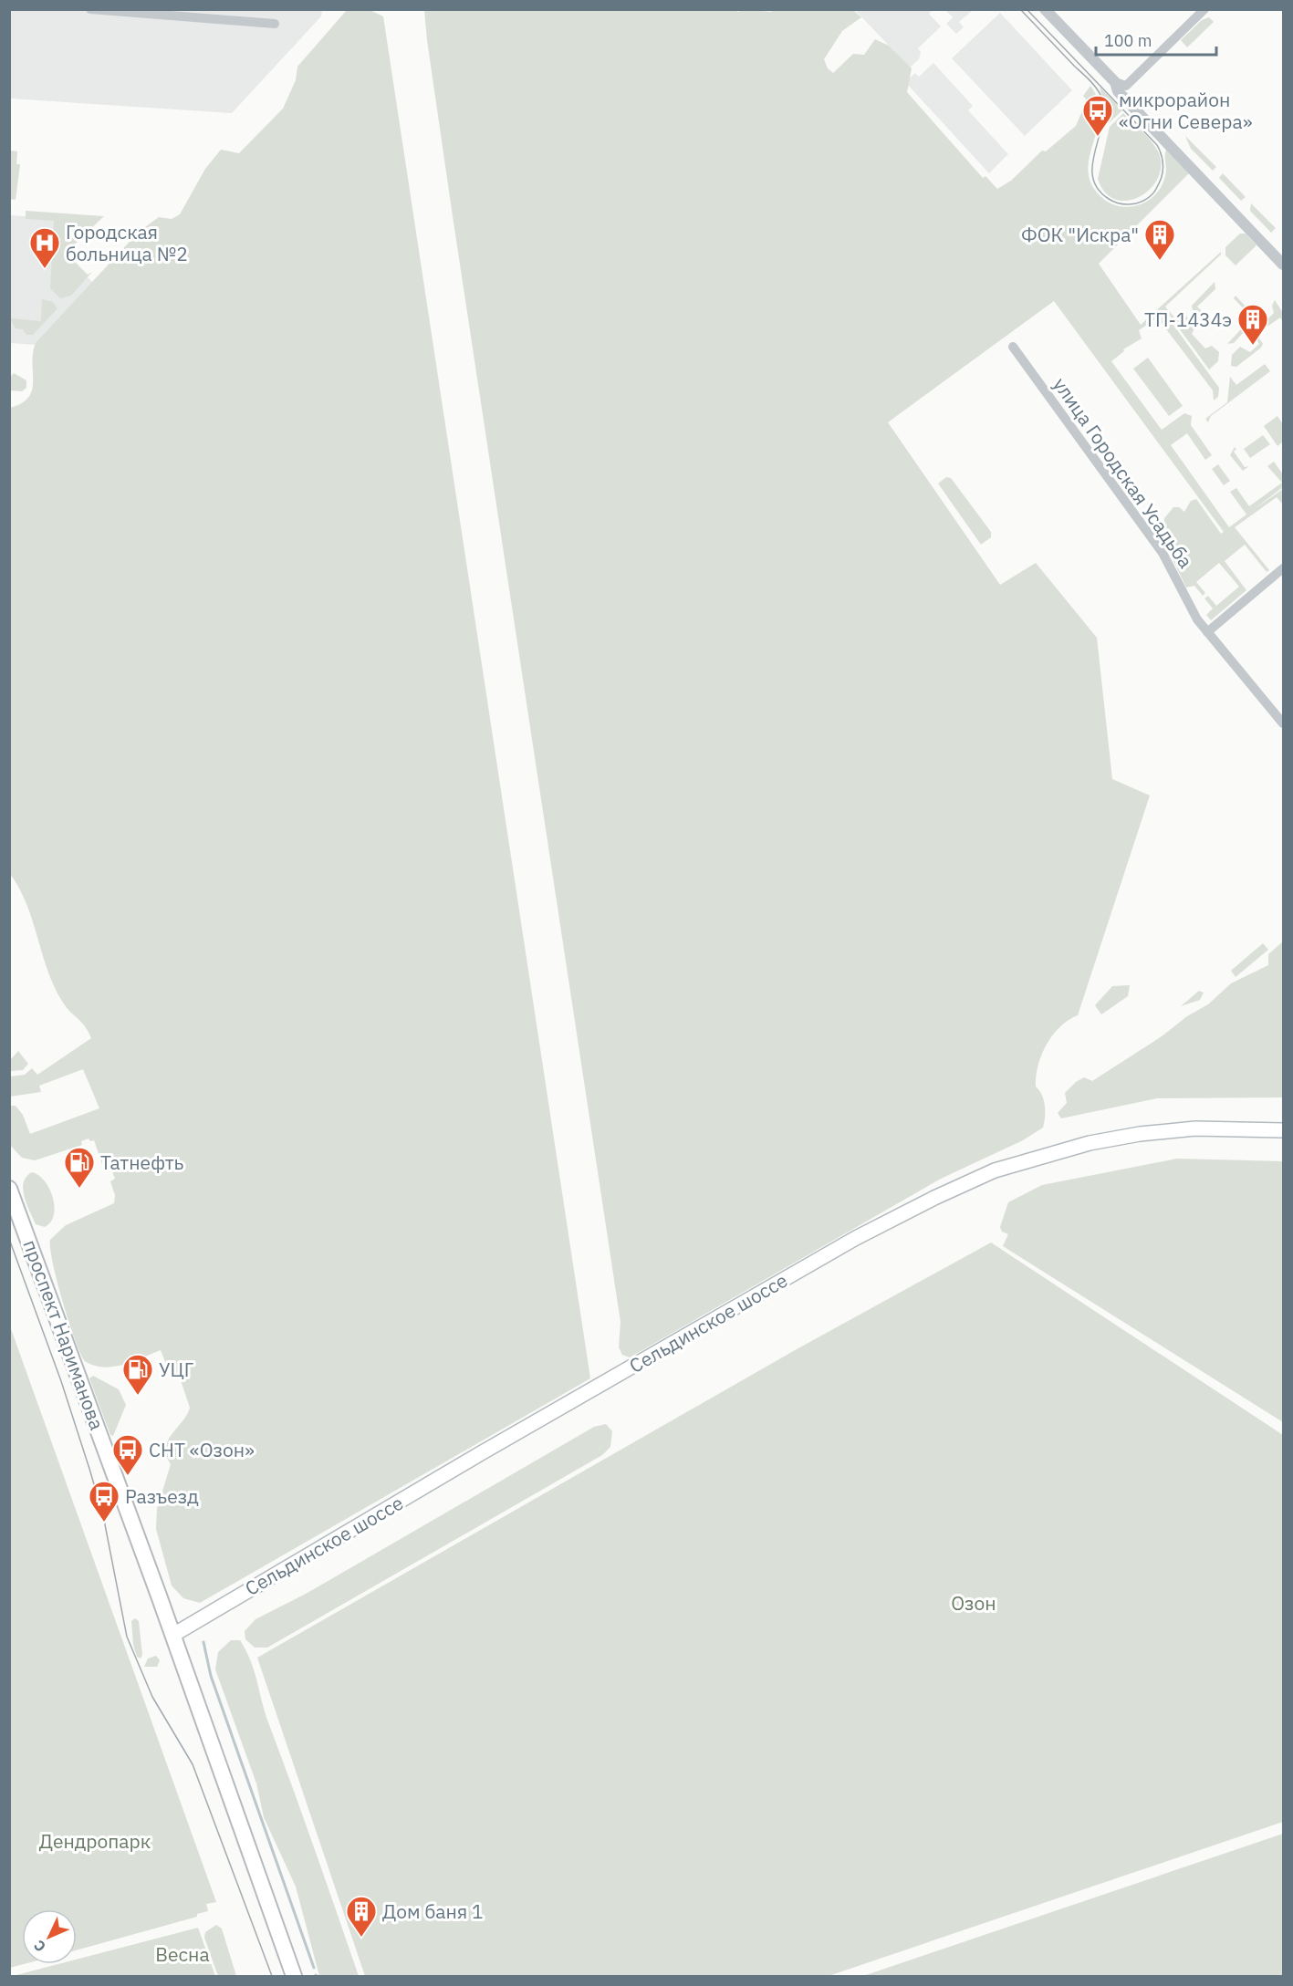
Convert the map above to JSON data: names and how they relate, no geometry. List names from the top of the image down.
{
  "streets": {
    "main road": ["Сельдинское шоссе", "проспект Нариманова"],
    "street": ["улица Городская Усадьба"]
  },
  "crossings": [
    ["Сельдинское шоссе", "проспект Нариманова"]
  ],
  "parks": ["Озон", "Дендропарк", "Весна"],
  "places": {
    "bus stop": ["микрорайон «Огни Севера»", "СНТ «Озон»", "Разъезд"],
    "building": ["ФОК \"Искра\"", "ТП-1434э", "Дом баня 1"],
    "hospital": ["Городская больница №2"],
    "fuel station": ["Татнефть", "УЦГ"]
  },
  "scale_bar": "100 m",
  "north": "bottom left"
}
